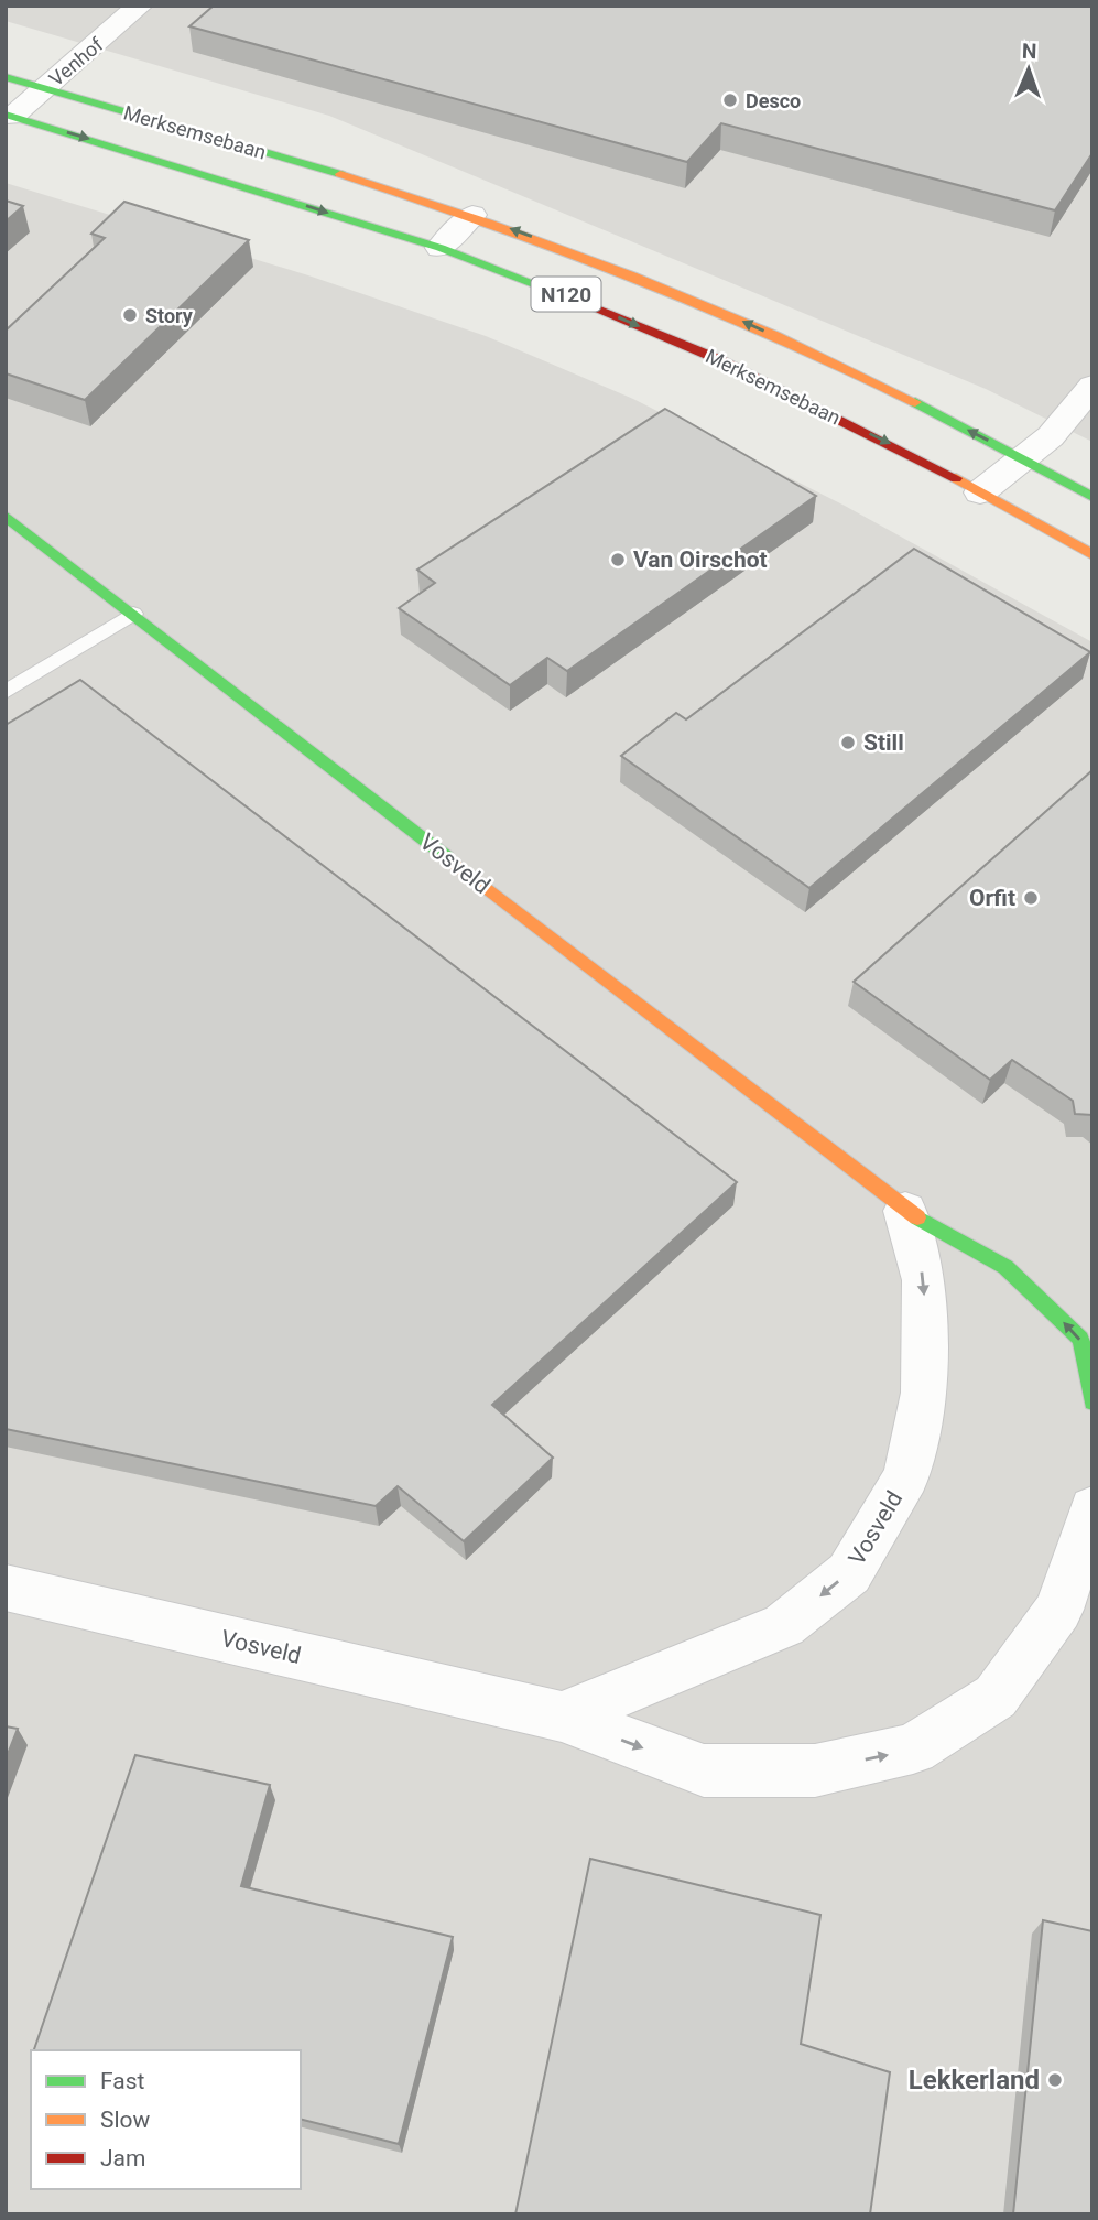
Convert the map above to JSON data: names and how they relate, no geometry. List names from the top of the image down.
{
  "streets": {
    "main road": ["Merksemsebaan", "N120", "Vosveld"],
    "street": ["Venhof"]
  },
  "crossings": [
    ["Venhof", "Merksemsebaan"]
  ],
  "places": [
    "Desco",
    "Story",
    "Van Oirschot",
    "Still",
    "Orfit",
    "Lekkerland"
  ],
  "legend": ["Fast", "Slow", "Jam"],
  "north": "top"
}
